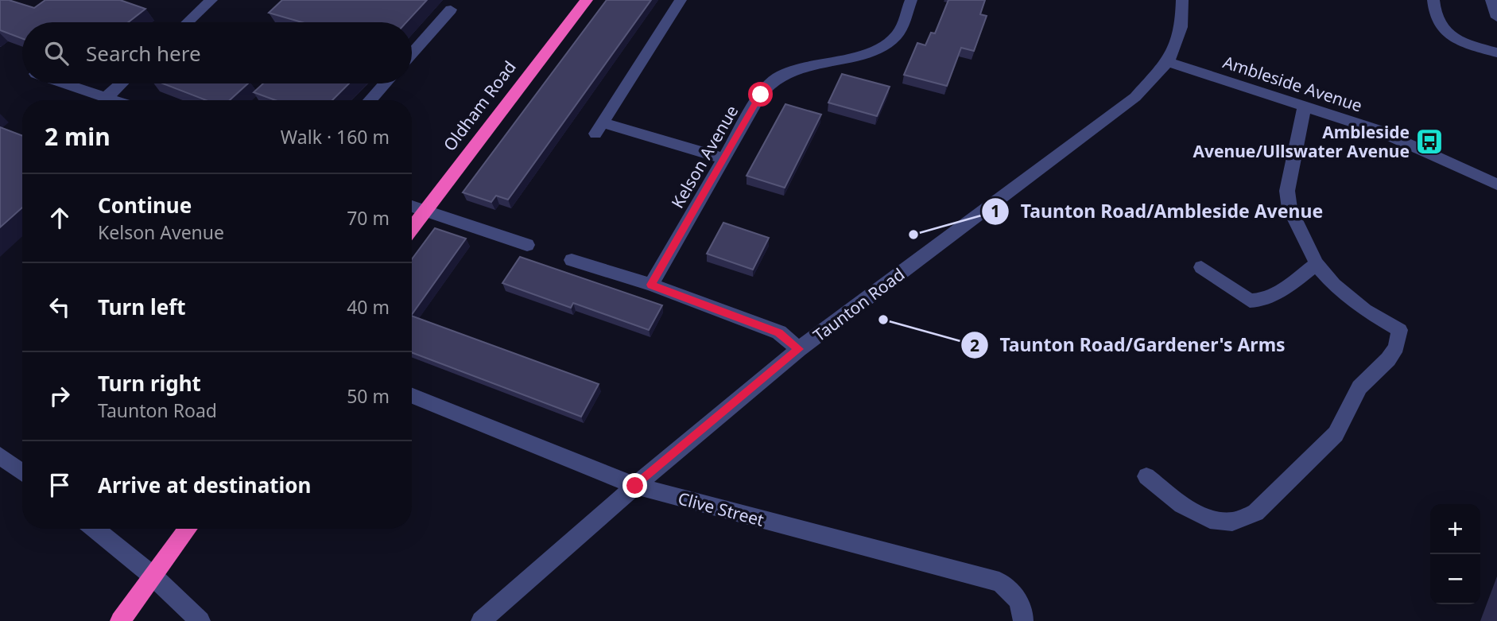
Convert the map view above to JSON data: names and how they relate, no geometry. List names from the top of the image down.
{
  "streets": {
    "highway": ["Oldham Road"],
    "street": [
      "Ambleside Avenue",
      "Kelson Avenue",
      "Taunton Road",
      "Clive Street"
    ]
  },
  "crossings": [
    ["Ambleside Avenue", "Taunton Road"],
    ["Taunton Road", "Clive Street"]
  ],
  "places": {
    "bus stop": ["Ambleside Avenue/Ullswater Avenue"],
    "other": ["Taunton Road/Ambleside Avenue", "Taunton Road/Gardener's Arms"]
  },
  "page": {
    "search": "Search here",
    "heading": ["2 min", "Walk · 160 m"],
    "list": [
      ["Continue", "Kelson Avenue", "70 m"],
      ["Turn left", "40 m"],
      ["Turn right", "Taunton Road", "50 m"],
      "Arrive at destination"
    ],
    "map_buttons": ["+", "−"]
  }
}
